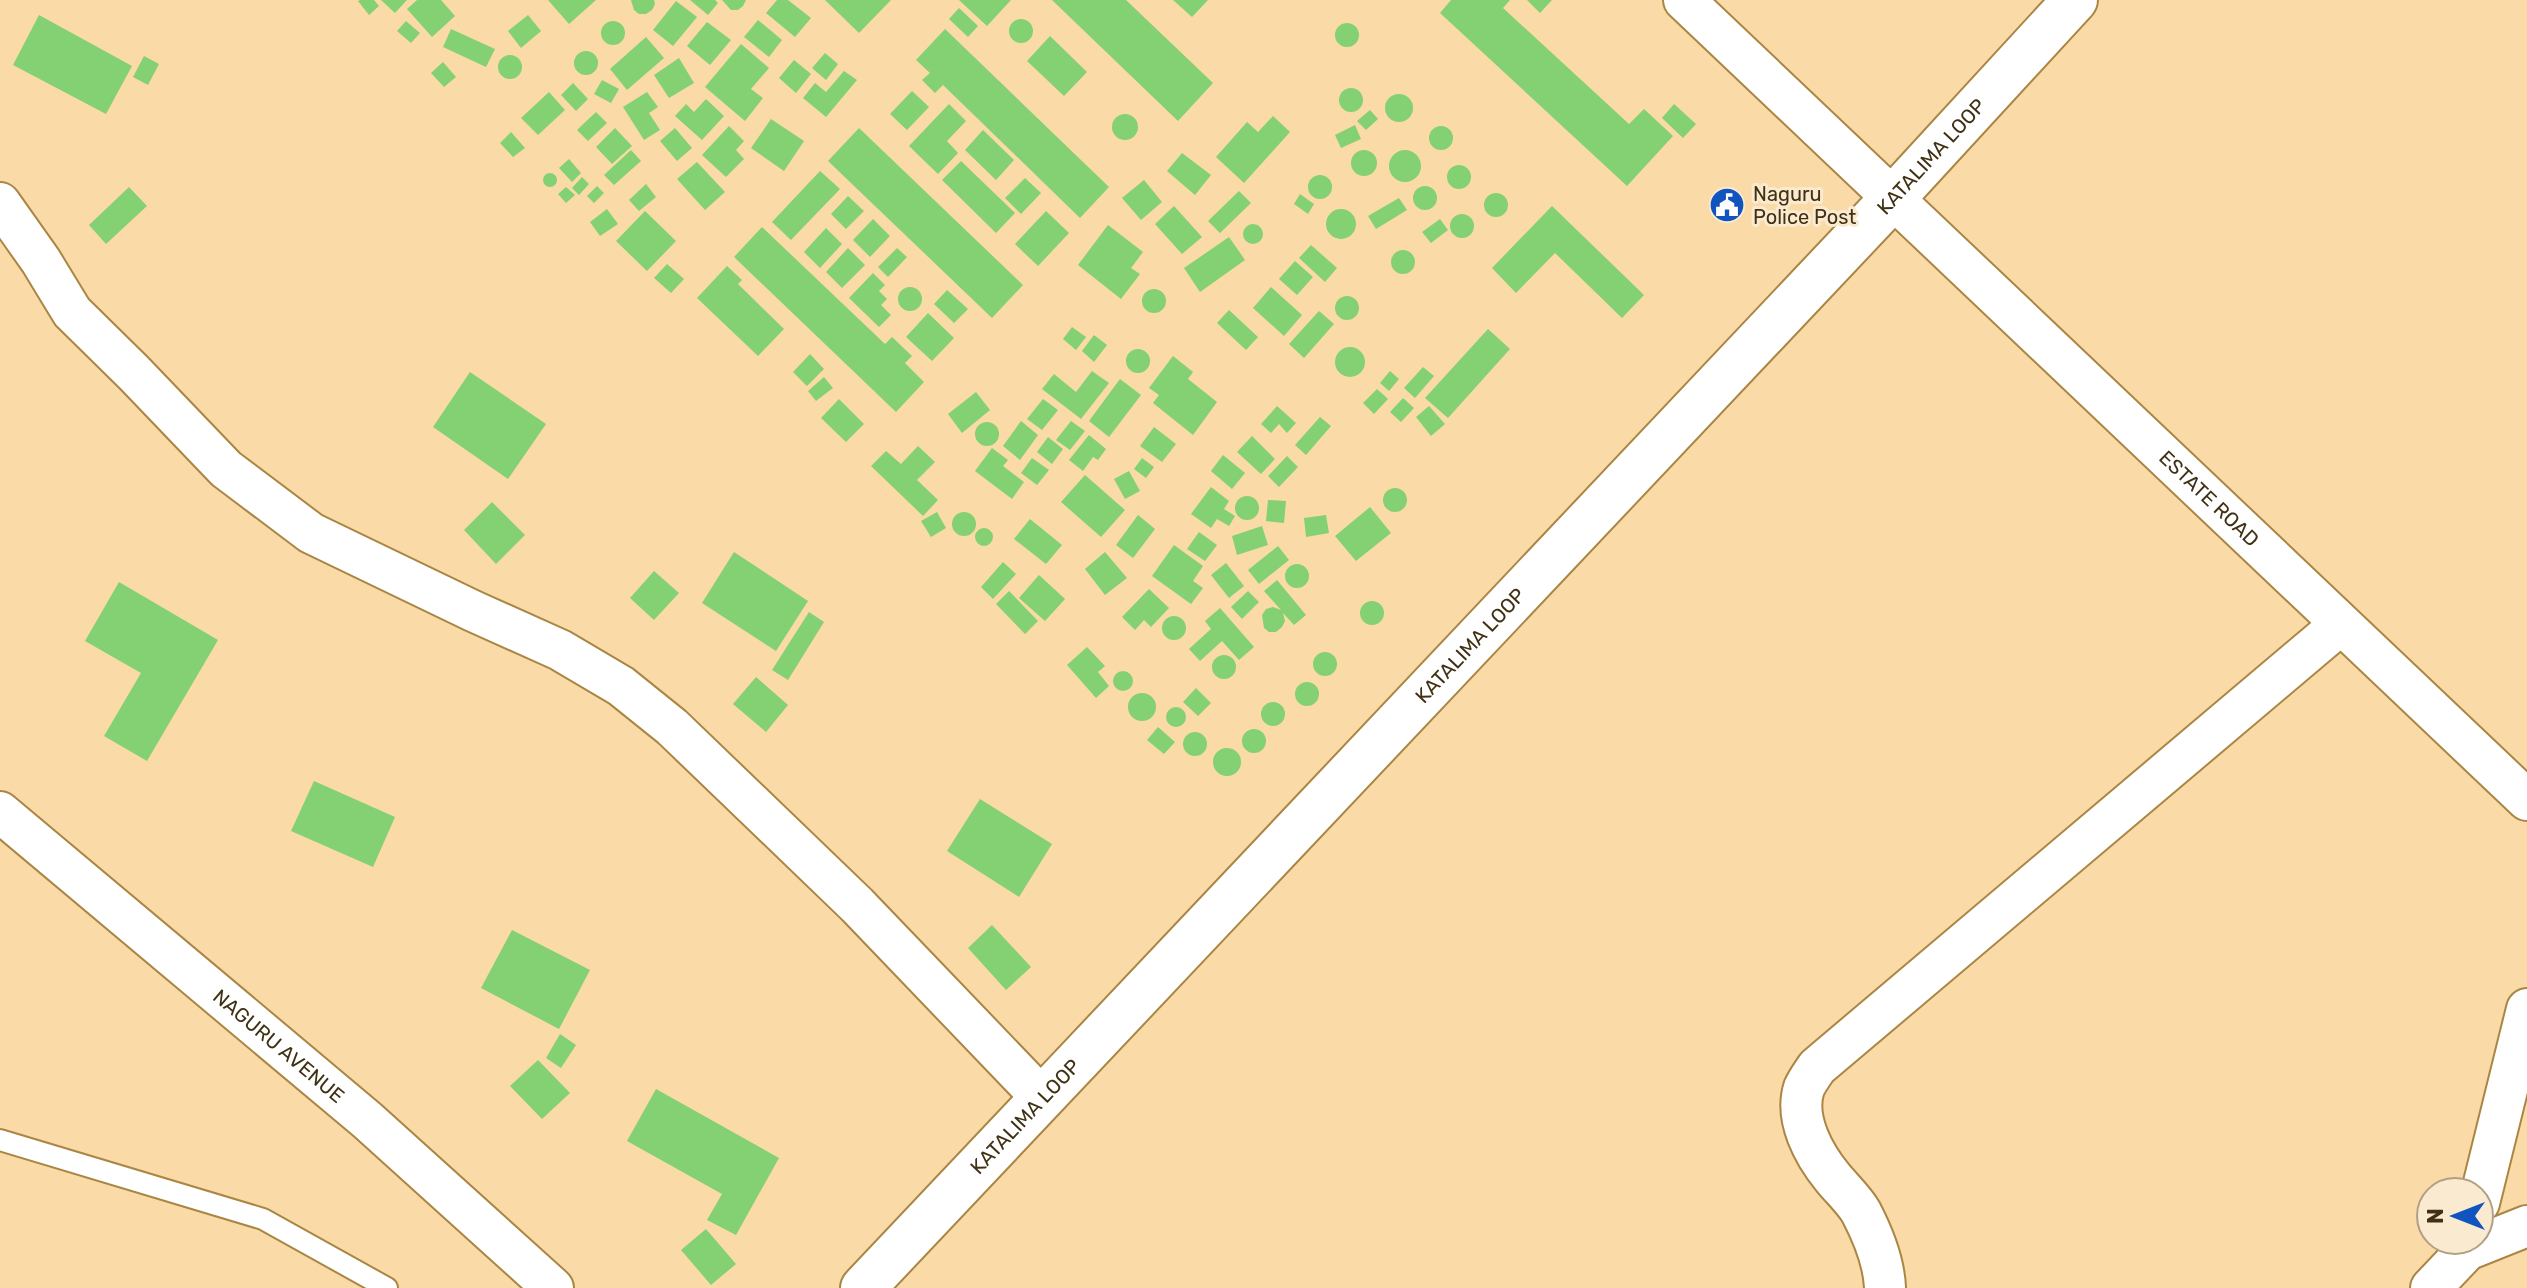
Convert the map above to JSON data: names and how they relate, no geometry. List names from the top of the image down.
{
  "streets": {
    "street": ["KATALIMA LOOP", "ESTATE ROAD", "NAGURU AVENUE"]
  },
  "crossings": [
    ["KATALIMA LOOP", "ESTATE ROAD"]
  ],
  "places": {
    "public building": ["Naguru Police Post"]
  },
  "north": "left"
}
